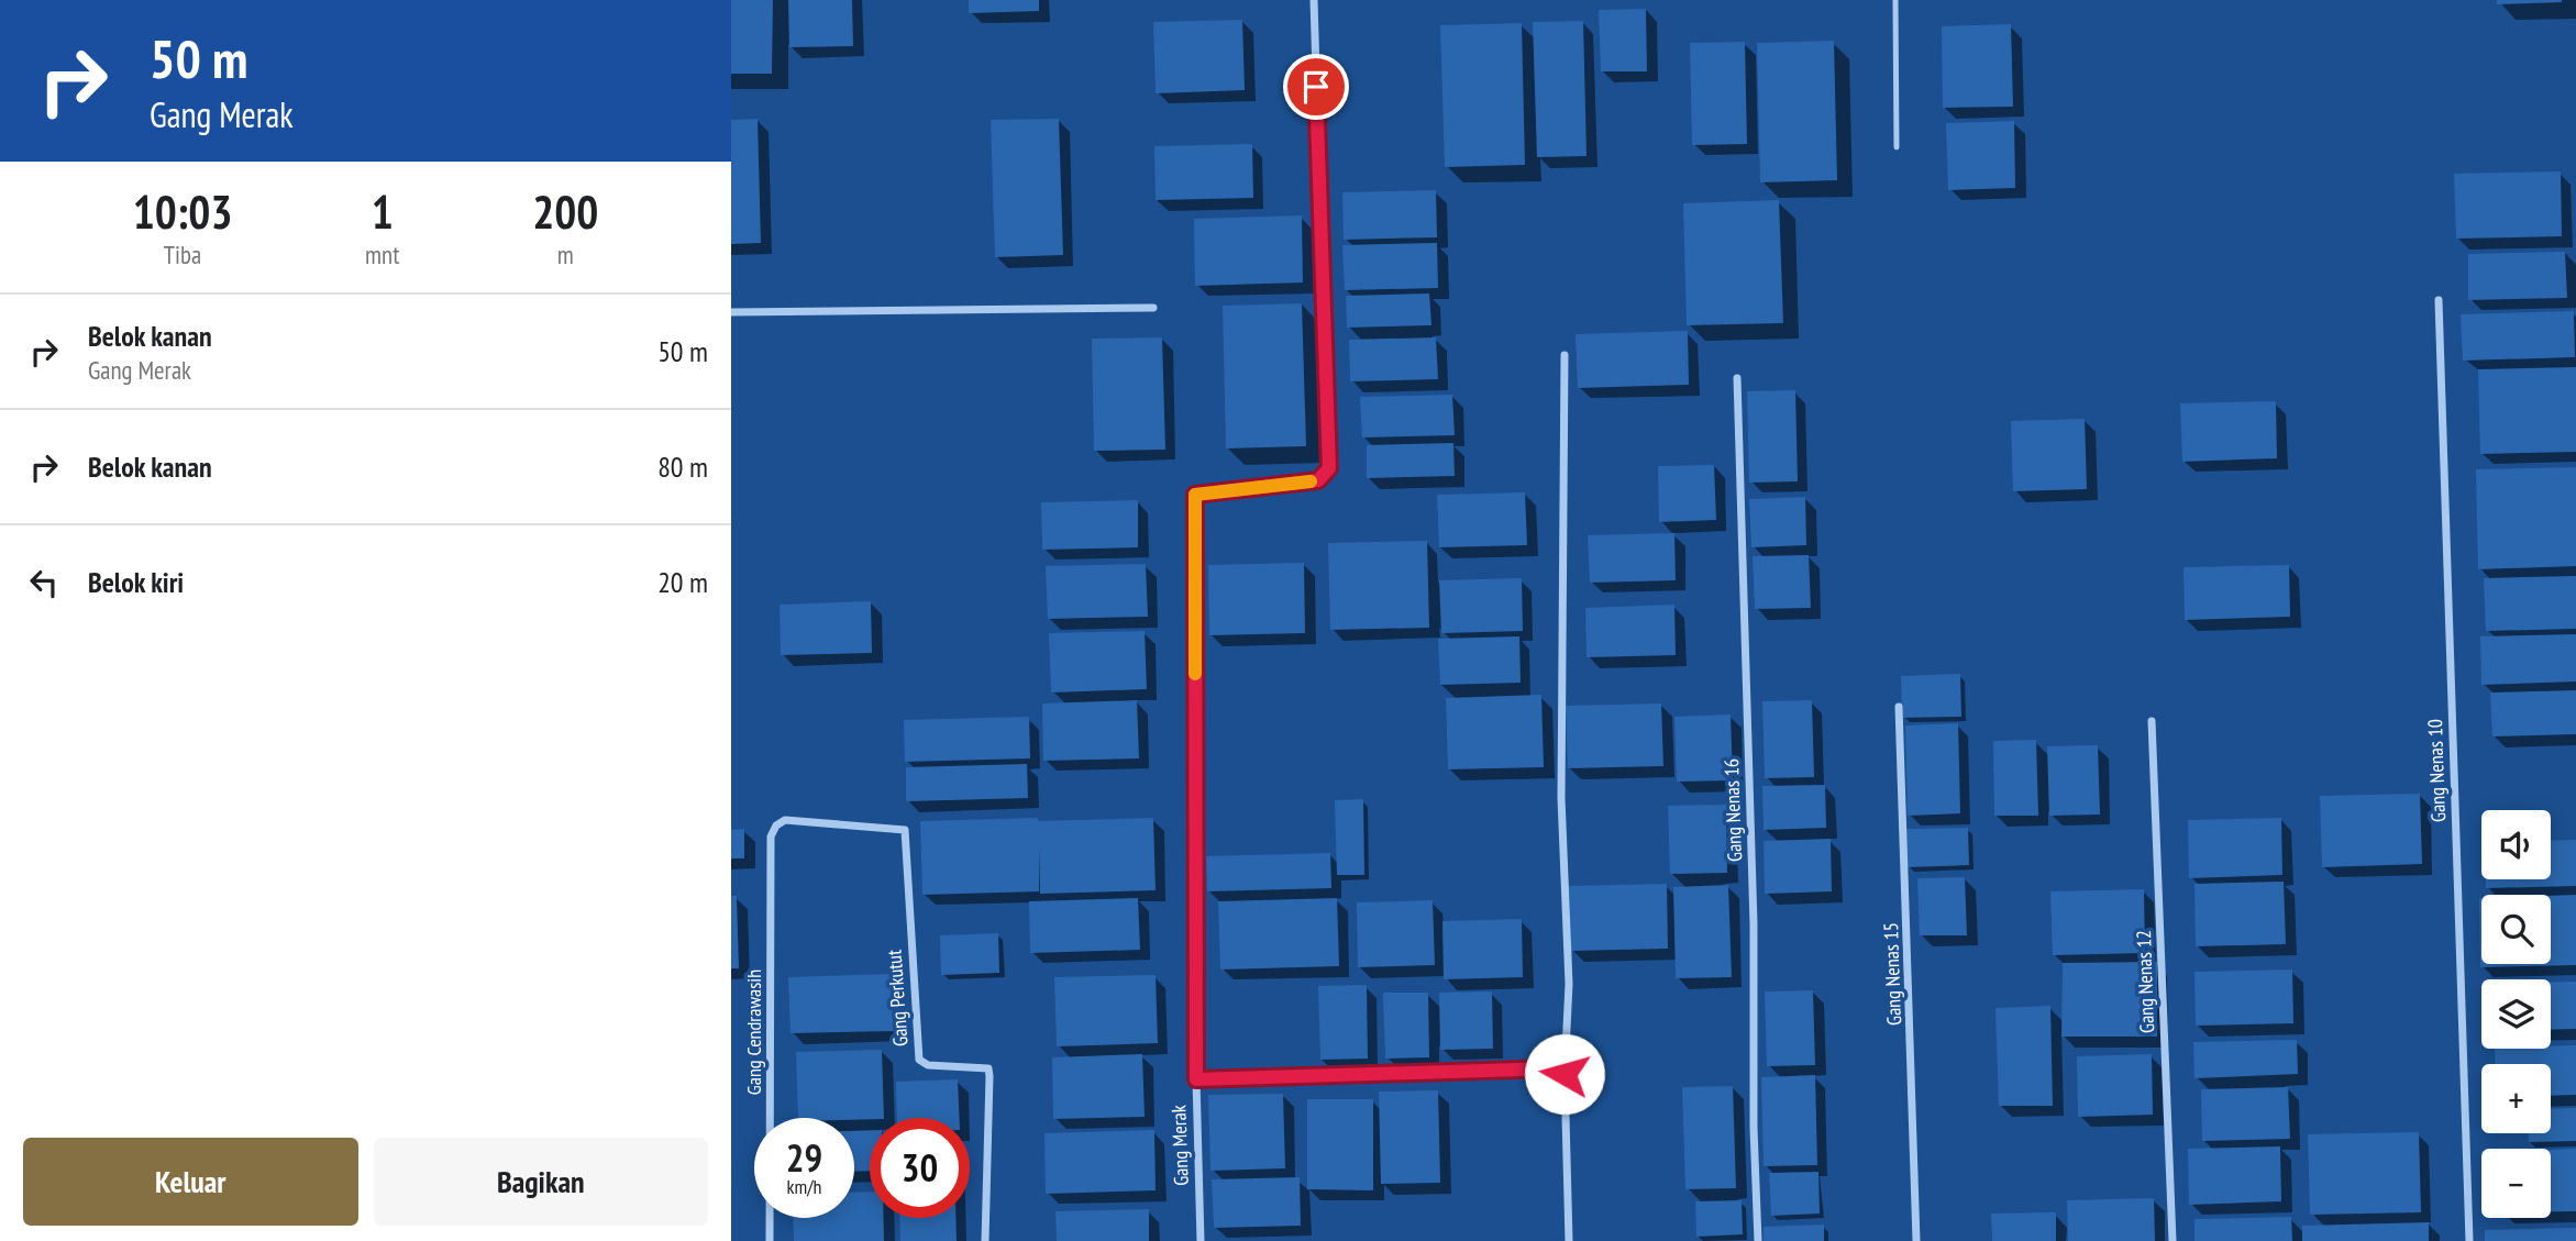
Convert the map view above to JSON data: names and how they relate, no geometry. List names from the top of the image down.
{
  "streets": {
    "street": [
      "Gang Nenas 10",
      "Gang Nenas 16",
      "Gang Nenas 15",
      "Gang Nenas 12",
      "Gang Perkutut",
      "Gang Cendrawasih",
      "Gang Merak"
    ]
  },
  "crossings": [
    ["Gang Perkutut", "Gang Cendrawasih"]
  ],
  "page": {
    "turn": ["50 m", "Gang Merak"],
    "eta": [
      "10:03",
      "Tiba",
      "1",
      "mnt",
      "200",
      "m"
    ],
    "list": [
      {
        "name": "Belok kanan",
        "note": "Gang Merak",
        "value": "50 m"
      },
      {
        "name": "Belok kanan",
        "value": "80 m"
      },
      {
        "name": "Belok kiri",
        "value": "20 m"
      }
    ],
    "map_buttons": ["+", "−"],
    "speed": "29 km/h",
    "limit": "30",
    "buttons": ["Keluar", "Bagikan"]
  }
}
